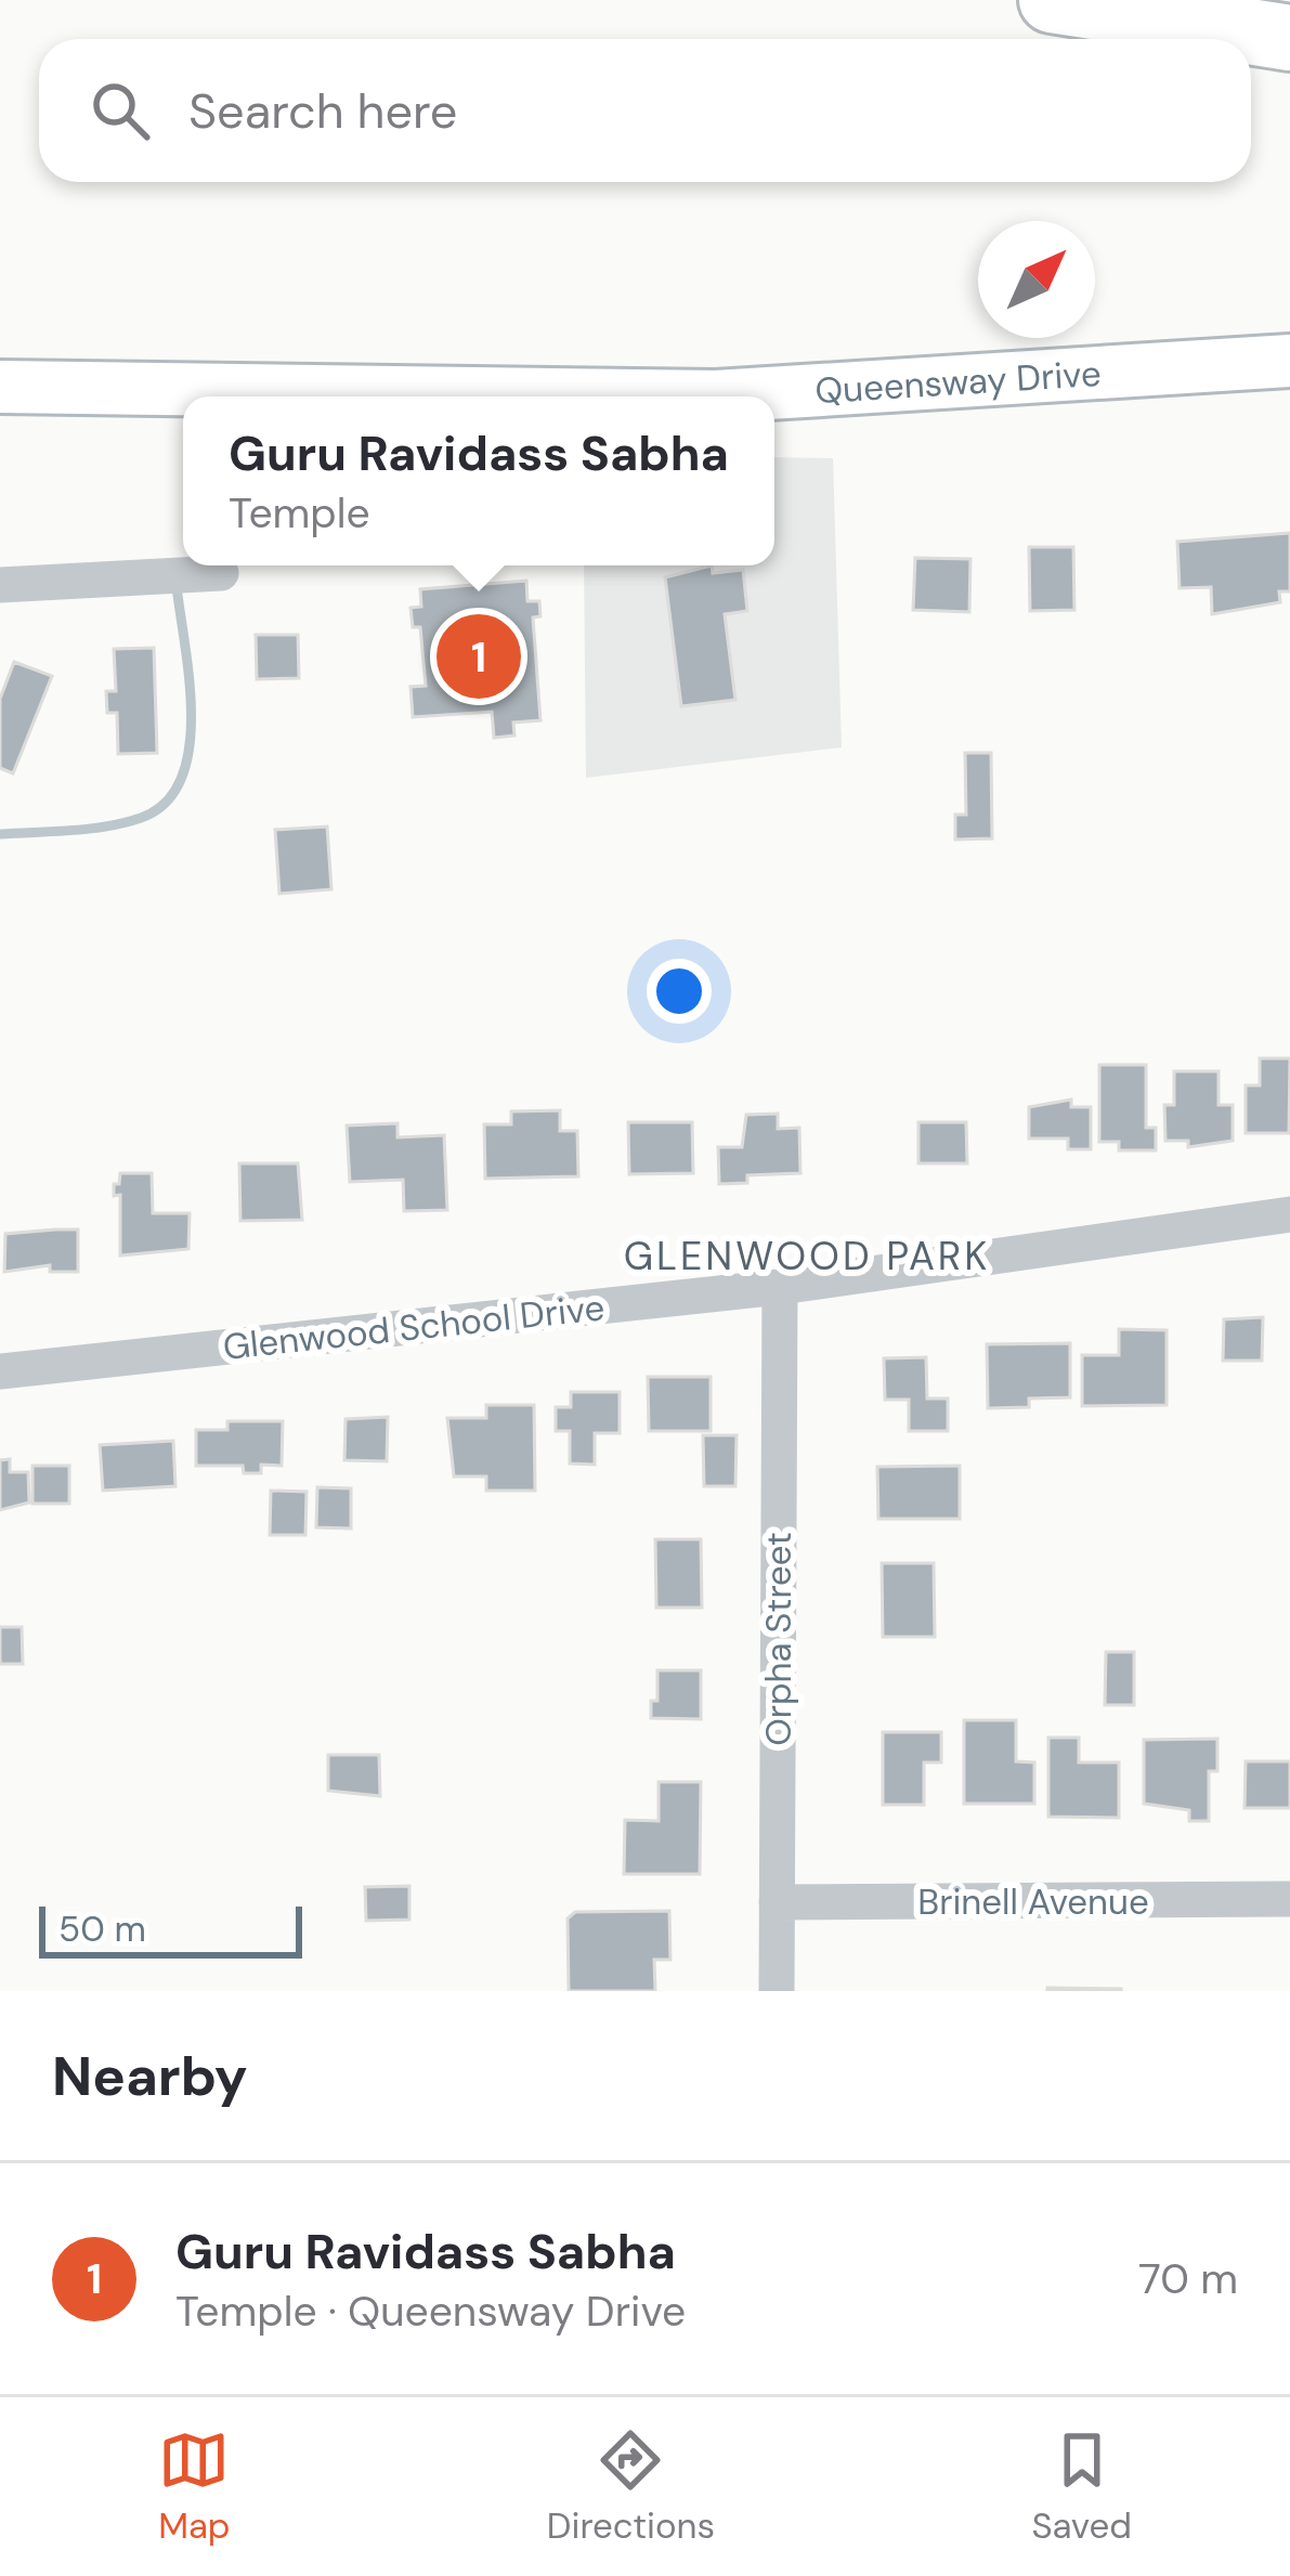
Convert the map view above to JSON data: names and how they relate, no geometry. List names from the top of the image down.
{
  "streets": {
    "main road": ["Queensway Drive"],
    "street": ["Glenwood School Drive", "Orpha Street", "Brinell Avenue"]
  },
  "crossings": [
    ["Glenwood School Drive", "Orpha Street"],
    ["Orpha Street", "Brinell Avenue"]
  ],
  "districts": ["GLENWOOD PARK"],
  "scale_bar": "50 m",
  "north": "top right",
  "page": {
    "search": "Search here",
    "popup": ["Guru Ravidass Sabha", "Temple"],
    "pins": "1",
    "scale": "50 m",
    "heading": "Nearby",
    "list": [
      {
        "mark": "1",
        "name": "Guru Ravidass Sabha",
        "note": "Temple · Queensway Drive",
        "value": "70 m"
      }
    ],
    "nav": ["Map", "Directions", "Saved"]
  }
}
